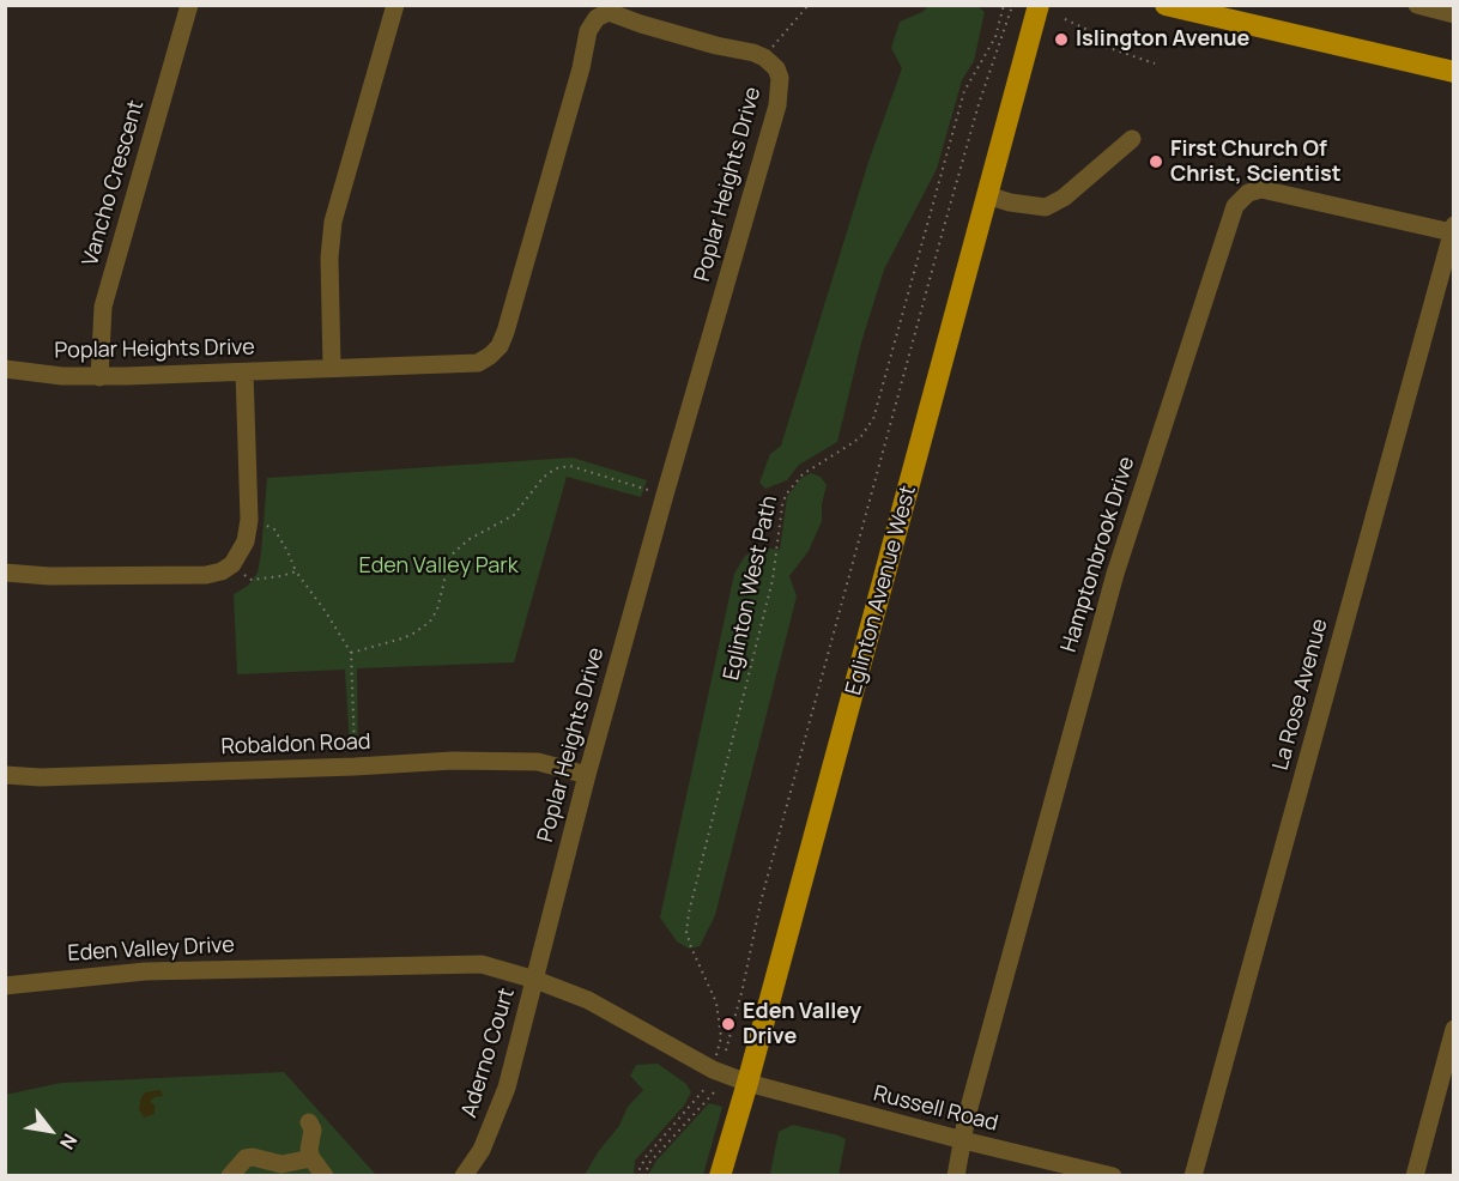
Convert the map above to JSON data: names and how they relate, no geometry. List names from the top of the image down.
{
  "streets": {
    "main road": ["Eglinton Avenue West"],
    "street": [
      "Vancho Crescent",
      "Poplar Heights Drive",
      "Hamptonbrook Drive",
      "La Rose Avenue",
      "Robaldon Road",
      "Eden Valley Drive",
      "Aderno Court",
      "Russell Road"
    ],
    "path": ["Eglinton West Path"]
  },
  "crossings": [
    ["Vancho Crescent", "Poplar Heights Drive"],
    ["Poplar Heights Drive", "Robaldon Road"],
    ["Poplar Heights Drive", "Eden Valley Drive"],
    ["Poplar Heights Drive", "Aderno Court"],
    ["Hamptonbrook Drive", "La Rose Avenue"],
    ["Hamptonbrook Drive", "Russell Road"],
    ["Eglinton Avenue West", "Eden Valley Drive"],
    ["Eglinton Avenue West", "Russell Road"],
    ["Eden Valley Drive", "Aderno Court"],
    ["Eden Valley Drive", "Russell Road"]
  ],
  "parks": ["Eden Valley Park"],
  "places": ["Islington Avenue", "First Church Of Christ, Scientist", "Eden Valley Drive"],
  "north": "bottom right"
}
